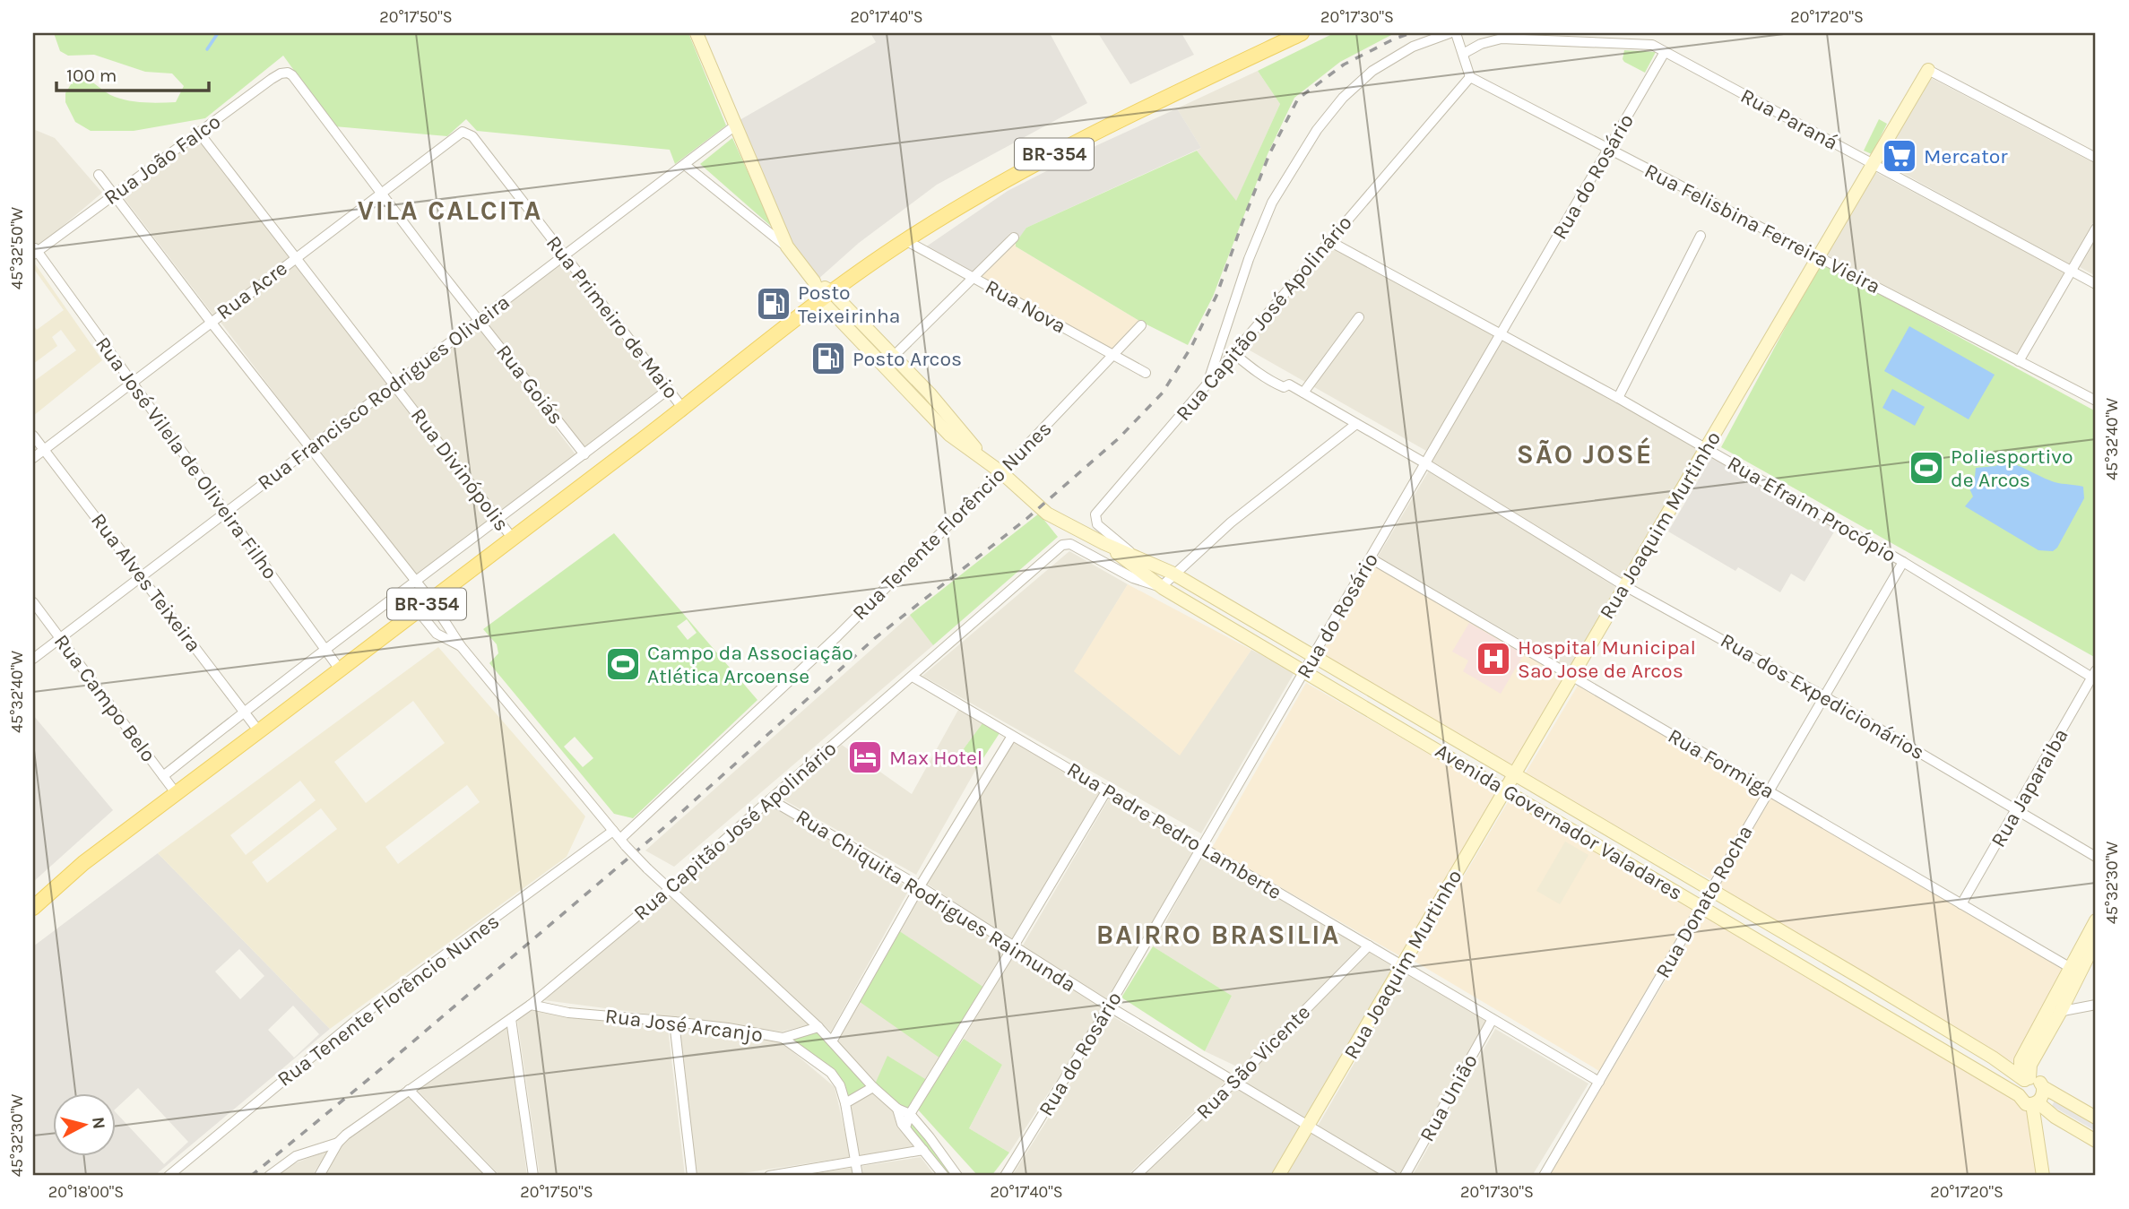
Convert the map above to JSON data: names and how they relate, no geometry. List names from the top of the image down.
{
  "streets": {
    "main road": ["BR-354"],
    "street": [
      "Rua Paraná",
      "Rua João Falco",
      "Rua do Rosário",
      "Rua Felisbina Ferreira Vieira",
      "Rua Acre",
      "Rua Nova",
      "Rua Primeiro de Maio",
      "Rua Capitão José Apolinário",
      "Rua Goiás",
      "Rua Francisco Rodrigues Oliveira",
      "Rua José Vilela de Oliveira Filho",
      "Rua Divinópolis",
      "Rua Efraim Procópio",
      "Rua Tenente Florêncio Nunes",
      "Rua Joaquim Murtinho",
      "Rua Alves Teixeira",
      "Rua dos Expedicionários",
      "Rua Campo Belo",
      "Rua Formiga",
      "Rua Japaraiba",
      "Avenida Governador Valadares",
      "Rua Padre Pedro Lamberte",
      "Rua Chiquita Rodrigues Raimunda",
      "Rua Donato Rocha",
      "Rua José Arcanjo",
      "Rua São Vicente",
      "Rua União"
    ]
  },
  "crossings": [
    ["Rua Paraná", "Rua do Rosário"],
    ["Rua Paraná", "Rua Joaquim Murtinho"],
    ["BR-354", "Rua Nova"],
    ["BR-354", "Rua Primeiro de Maio"],
    ["BR-354", "Rua José Vilela de Oliveira Filho"],
    ["BR-354", "Rua Divinópolis"],
    ["BR-354", "Rua Alves Teixeira"],
    ["BR-354", "Rua Campo Belo"],
    ["BR-354", "Avenida Governador Valadares"],
    ["Rua João Falco", "Rua Goiás"],
    ["Rua João Falco", "Rua José Vilela de Oliveira Filho"],
    ["Rua João Falco", "Rua Divinópolis"],
    ["Rua do Rosário", "Rua Felisbina Ferreira Vieira"],
    ["Rua do Rosário", "Rua Efraim Procópio"],
    ["Rua do Rosário", "Rua dos Expedicionários"],
    ["Rua do Rosário", "Rua Formiga"],
    ["Rua do Rosário", "Avenida Governador Valadares"],
    ["Rua do Rosário", "Rua Padre Pedro Lamberte"],
    ["Rua do Rosário", "Rua Chiquita Rodrigues Raimunda"],
    ["Rua Felisbina Ferreira Vieira", "Rua Capitão José Apolinário"],
    ["Rua Felisbina Ferreira Vieira", "Rua Joaquim Murtinho"],
    ["Rua Acre", "Rua Primeiro de Maio"],
    ["Rua Acre", "Rua Goiás"],
    ["Rua Acre", "Rua José Vilela de Oliveira Filho"],
    ["Rua Acre", "Rua Divinópolis"],
    ["Rua Acre", "Rua Alves Teixeira"],
    ["Rua Nova", "Rua Tenente Florêncio Nunes"],
    ["Rua Primeiro de Maio", "Rua Francisco Rodrigues Oliveira"],
    ["Rua Capitão José Apolinário", "Rua Efraim Procópio"],
    ["Rua Capitão José Apolinário", "Rua dos Expedicionários"],
    ["Rua Capitão José Apolinário", "Avenida Governador Valadares"],
    ["Rua Capitão José Apolinário", "Rua Padre Pedro Lamberte"],
    ["Rua Capitão José Apolinário", "Rua Chiquita Rodrigues Raimunda"],
    ["Rua Capitão José Apolinário", "Rua José Arcanjo"],
    ["Rua Goiás", "Rua Francisco Rodrigues Oliveira"],
    ["Rua Francisco Rodrigues Oliveira", "Rua José Vilela de Oliveira Filho"],
    ["Rua Francisco Rodrigues Oliveira", "Rua Divinópolis"],
    ["Rua Francisco Rodrigues Oliveira", "Rua Alves Teixeira"],
    ["Rua Francisco Rodrigues Oliveira", "Rua Campo Belo"],
    ["Rua Efraim Procópio", "Rua Joaquim Murtinho"],
    ["Rua Efraim Procópio", "Rua Japaraiba"],
    ["Rua Efraim Procópio", "Rua Donato Rocha"],
    ["Rua Tenente Florêncio Nunes", "Avenida Governador Valadares"],
    ["Rua Joaquim Murtinho", "Rua dos Expedicionários"],
    ["Rua Joaquim Murtinho", "Rua Formiga"],
    ["Rua Joaquim Murtinho", "Avenida Governador Valadares"],
    ["Rua Joaquim Murtinho", "Rua Padre Pedro Lamberte"],
    ["Rua Joaquim Murtinho", "Rua Chiquita Rodrigues Raimunda"],
    ["Rua dos Expedicionários", "Rua Japaraiba"],
    ["Rua dos Expedicionários", "Rua Donato Rocha"],
    ["Rua Formiga", "Rua Japaraiba"],
    ["Rua Formiga", "Rua Donato Rocha"],
    ["Avenida Governador Valadares", "Rua Donato Rocha"],
    ["Rua Padre Pedro Lamberte", "Rua Donato Rocha"],
    ["Rua Padre Pedro Lamberte", "Rua São Vicente"],
    ["Rua Padre Pedro Lamberte", "Rua União"],
    ["Rua Chiquita Rodrigues Raimunda", "Rua São Vicente"]
  ],
  "districts": ["VILA CALCITA", "SÃO JOSÉ", "BAIRRO BRASILIA"],
  "places": {
    "supermarket": ["Mercator"],
    "fuel station": ["Posto Teixeirinha", "Posto Arcos"],
    "sports": ["Poliesportivo de Arcos", "Campo da Associação Atlética Arcoense"],
    "hospital": ["Hospital Municipal Sao Jose de Arcos"],
    "hotel": ["Max Hotel"]
  },
  "scale_bar": "100 m",
  "north": "right",
  "coordinates": [
    "20°17'50\"S",
    "20°17'40\"S",
    "20°17'30\"S",
    "20°17'20\"S",
    "45°32'50\"W",
    "45°32'40\"W",
    "45°32'30\"W",
    "20°18'00\"S"
  ]
}
